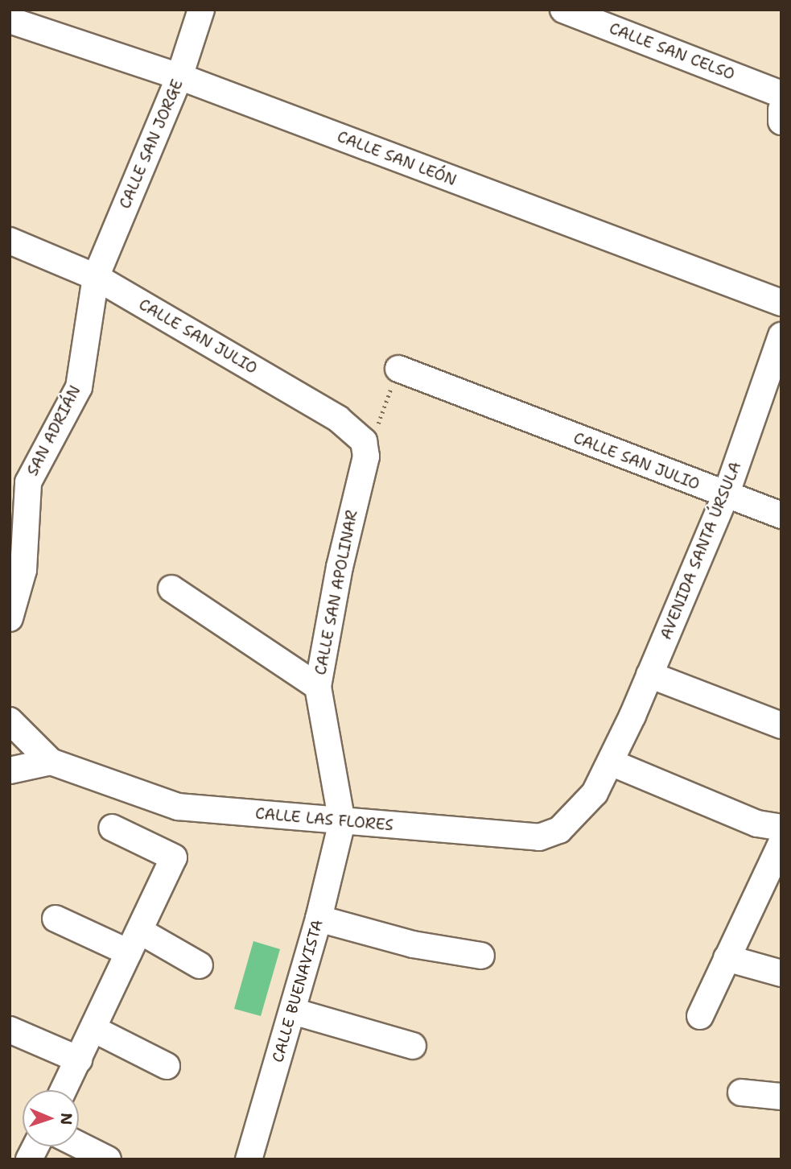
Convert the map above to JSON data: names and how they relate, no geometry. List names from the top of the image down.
{
  "streets": {
    "street": [
      "CALLE SAN CELSO",
      "CALLE SAN JORGE",
      "CALLE SAN LEÓN",
      "CALLE SAN JULIO",
      "SAN ADRIÁN",
      "AVENIDA SANTA ÚRSULA",
      "CALLE SAN APOLINAR",
      "CALLE LAS FLORES",
      "CALLE BUENAVISTA"
    ]
  },
  "crossings": [
    ["CALLE SAN JORGE", "CALLE SAN LEÓN"],
    ["CALLE SAN JORGE", "CALLE SAN JULIO"],
    ["CALLE SAN JORGE", "SAN ADRIÁN"],
    ["CALLE SAN JULIO", "SAN ADRIÁN"],
    ["CALLE SAN JULIO", "AVENIDA SANTA ÚRSULA"],
    ["CALLE SAN JULIO", "CALLE SAN APOLINAR"],
    ["AVENIDA SANTA ÚRSULA", "CALLE LAS FLORES"],
    ["CALLE SAN APOLINAR", "CALLE LAS FLORES"],
    ["CALLE SAN APOLINAR", "CALLE BUENAVISTA"],
    ["CALLE LAS FLORES", "CALLE BUENAVISTA"]
  ],
  "north": "right"
}
